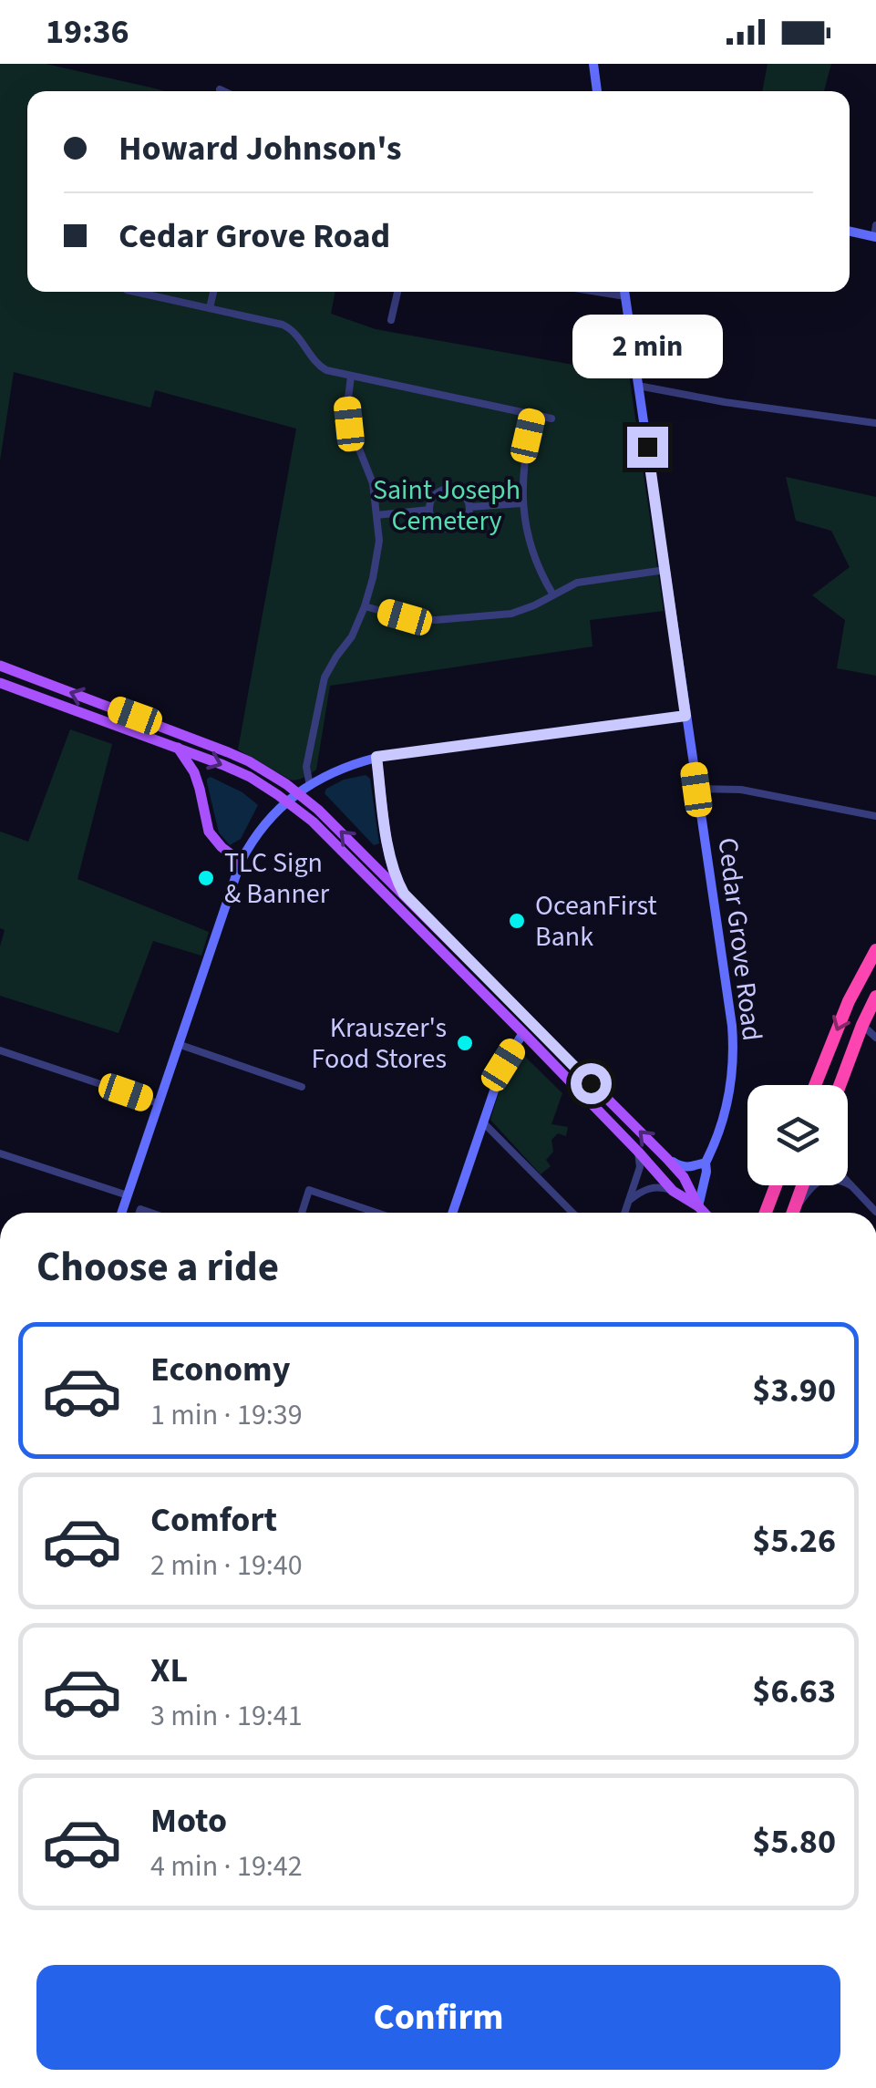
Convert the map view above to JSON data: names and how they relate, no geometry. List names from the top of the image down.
{
  "streets": {
    "street": ["Cedar Grove Road"]
  },
  "parks": ["Saint Joseph Cemetery"],
  "places": ["TLC Sign & Banner", "OceanFirst Bank", "Krauszer's Food Stores"],
  "page": {
    "status": "19:36",
    "banner": ["Howard Johnson's", "Cedar Grove Road"],
    "bubble": "2 min",
    "heading": "Choose a ride",
    "list": [
      {
        "name": "Economy",
        "note": "1 min · 19:39",
        "value": "$3.90"
      },
      {
        "name": "Comfort",
        "note": "2 min · 19:40",
        "value": "$5.26"
      },
      {
        "name": "XL",
        "note": "3 min · 19:41",
        "value": "$6.63"
      },
      {
        "name": "Moto",
        "note": "4 min · 19:42",
        "value": "$5.80"
      }
    ],
    "buttons": "Confirm"
  }
}
